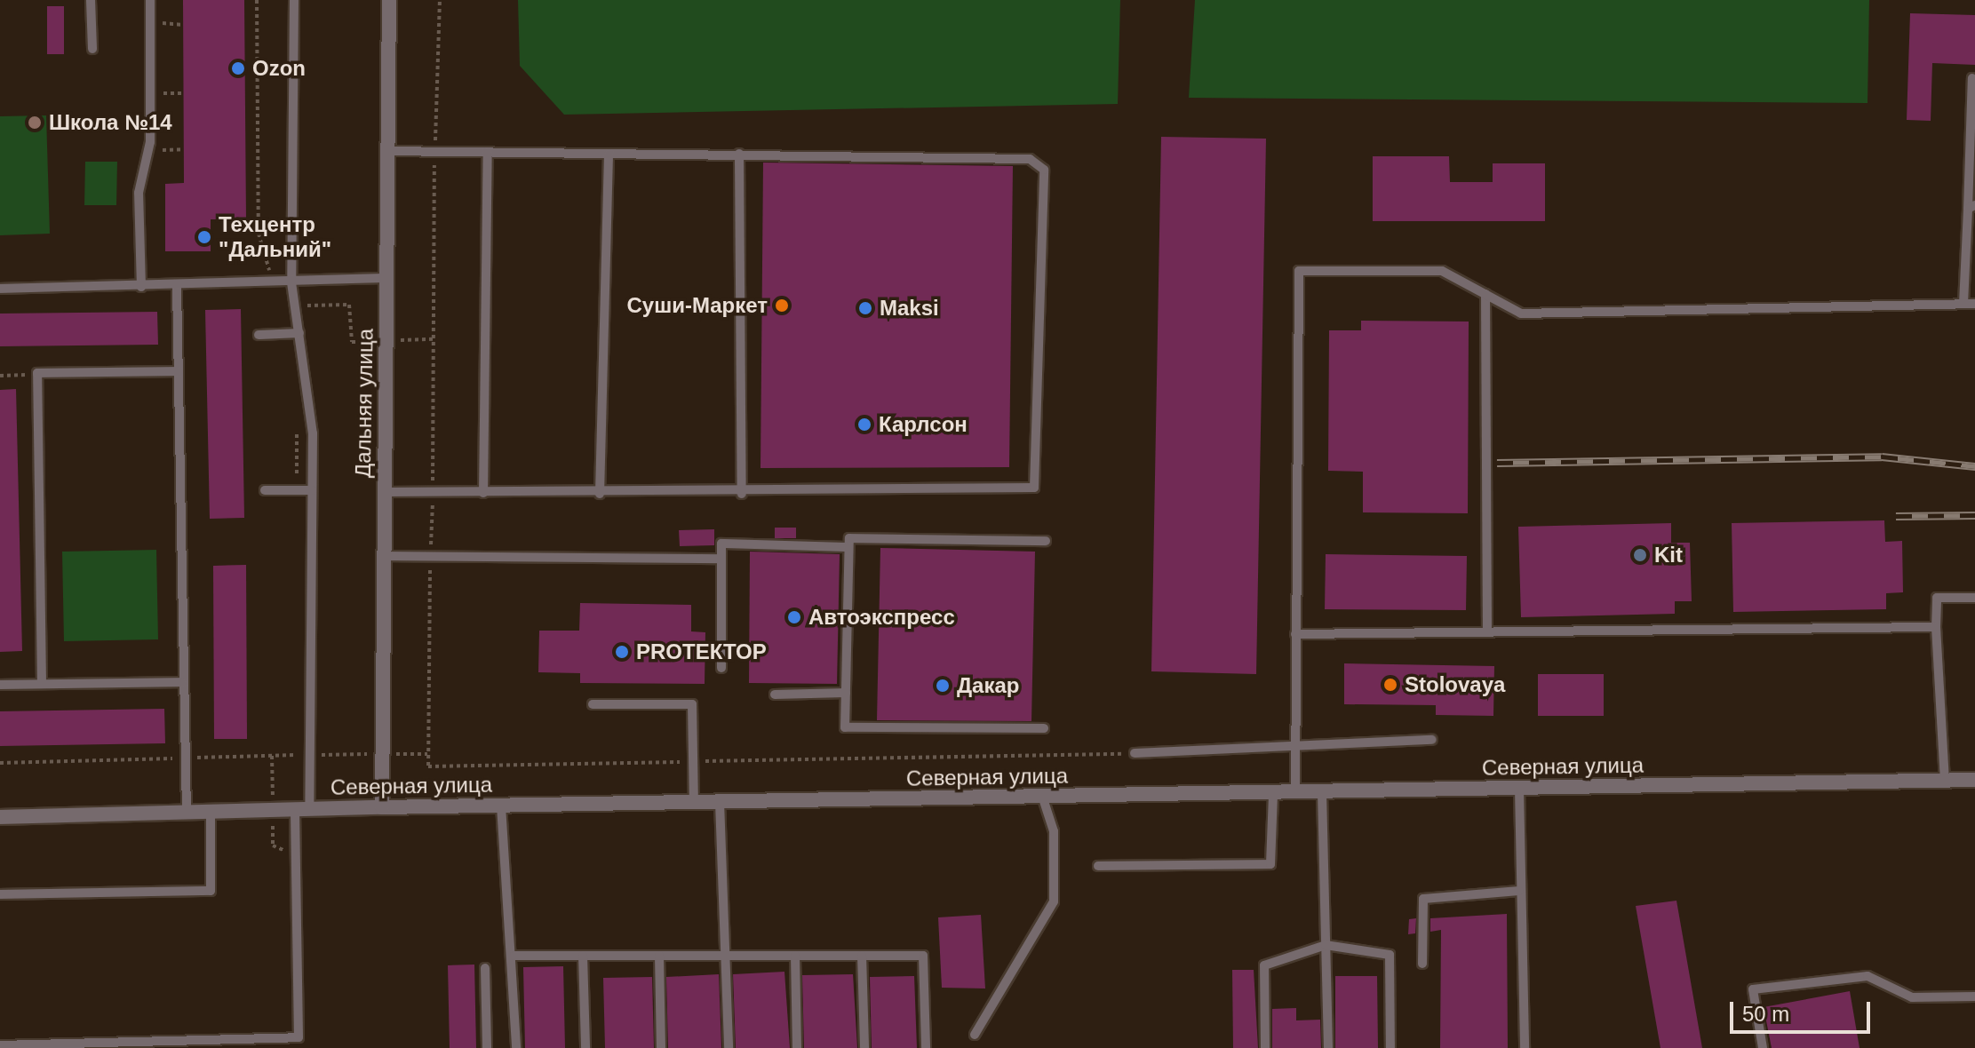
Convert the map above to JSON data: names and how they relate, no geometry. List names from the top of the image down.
{
  "streets": {
    "street": ["Дальняя улица", "Северная улица"]
  },
  "crossings": [
    ["Дальняя улица", "Северная улица"]
  ],
  "places": [
    "Ozon",
    "Школа №14",
    "Техцентр \"Дальний\"",
    "Суши-Маркет",
    "Maksi",
    "Карлсон",
    "Kit",
    "Автоэкспресс",
    "PROТЕКТОР",
    "Stolovaya",
    "Дакар"
  ],
  "scale_bar": "50 m"
}
